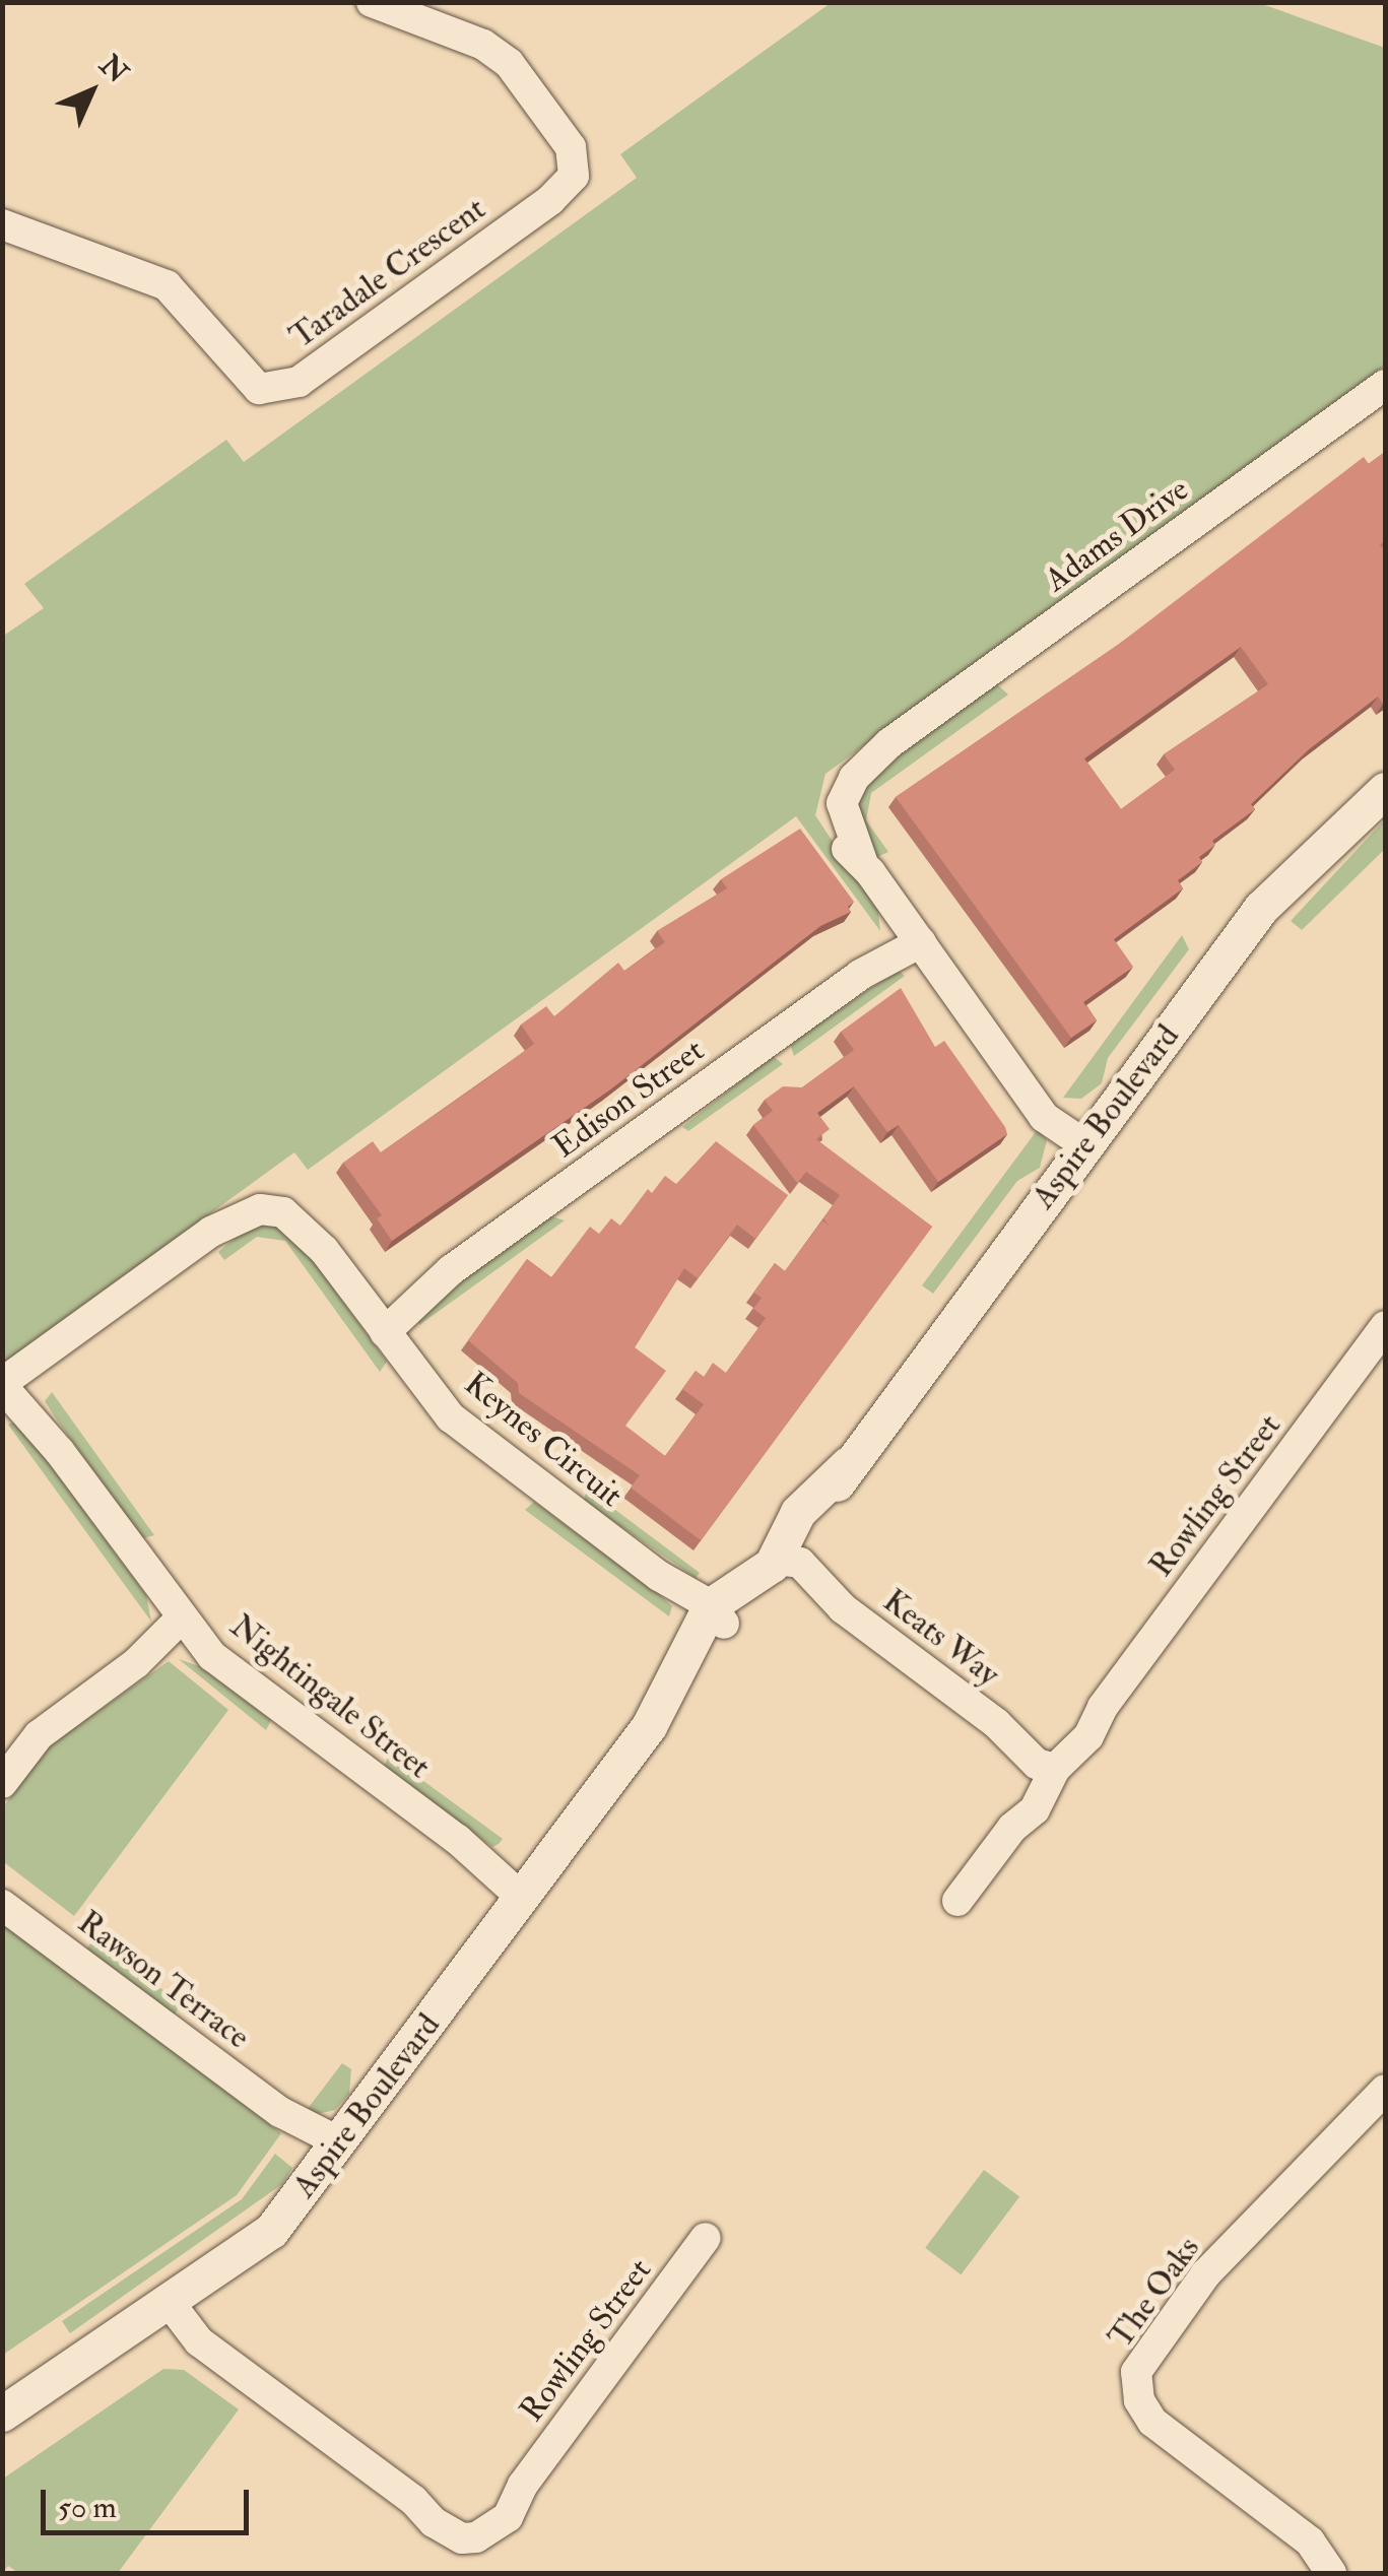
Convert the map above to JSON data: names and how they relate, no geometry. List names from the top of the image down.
{
  "streets": {
    "street": [
      "Taradale Crescent",
      "Adams Drive",
      "Edison Street",
      "Aspire Boulevard",
      "Keynes Circuit",
      "Rowling Street",
      "Keats Way",
      "Nightingale Street",
      "Rawson Terrace",
      "The Oaks"
    ]
  },
  "crossings": [
    ["Adams Drive", "Edison Street"],
    ["Adams Drive", "Aspire Boulevard"],
    ["Edison Street", "Keynes Circuit"],
    ["Aspire Boulevard", "Keynes Circuit"],
    ["Aspire Boulevard", "Rowling Street"],
    ["Aspire Boulevard", "Keats Way"],
    ["Aspire Boulevard", "Nightingale Street"],
    ["Aspire Boulevard", "Rawson Terrace"],
    ["Keynes Circuit", "Nightingale Street"],
    ["Rowling Street", "Keats Way"]
  ],
  "scale_bar": "50 m",
  "north": "top right"
}
